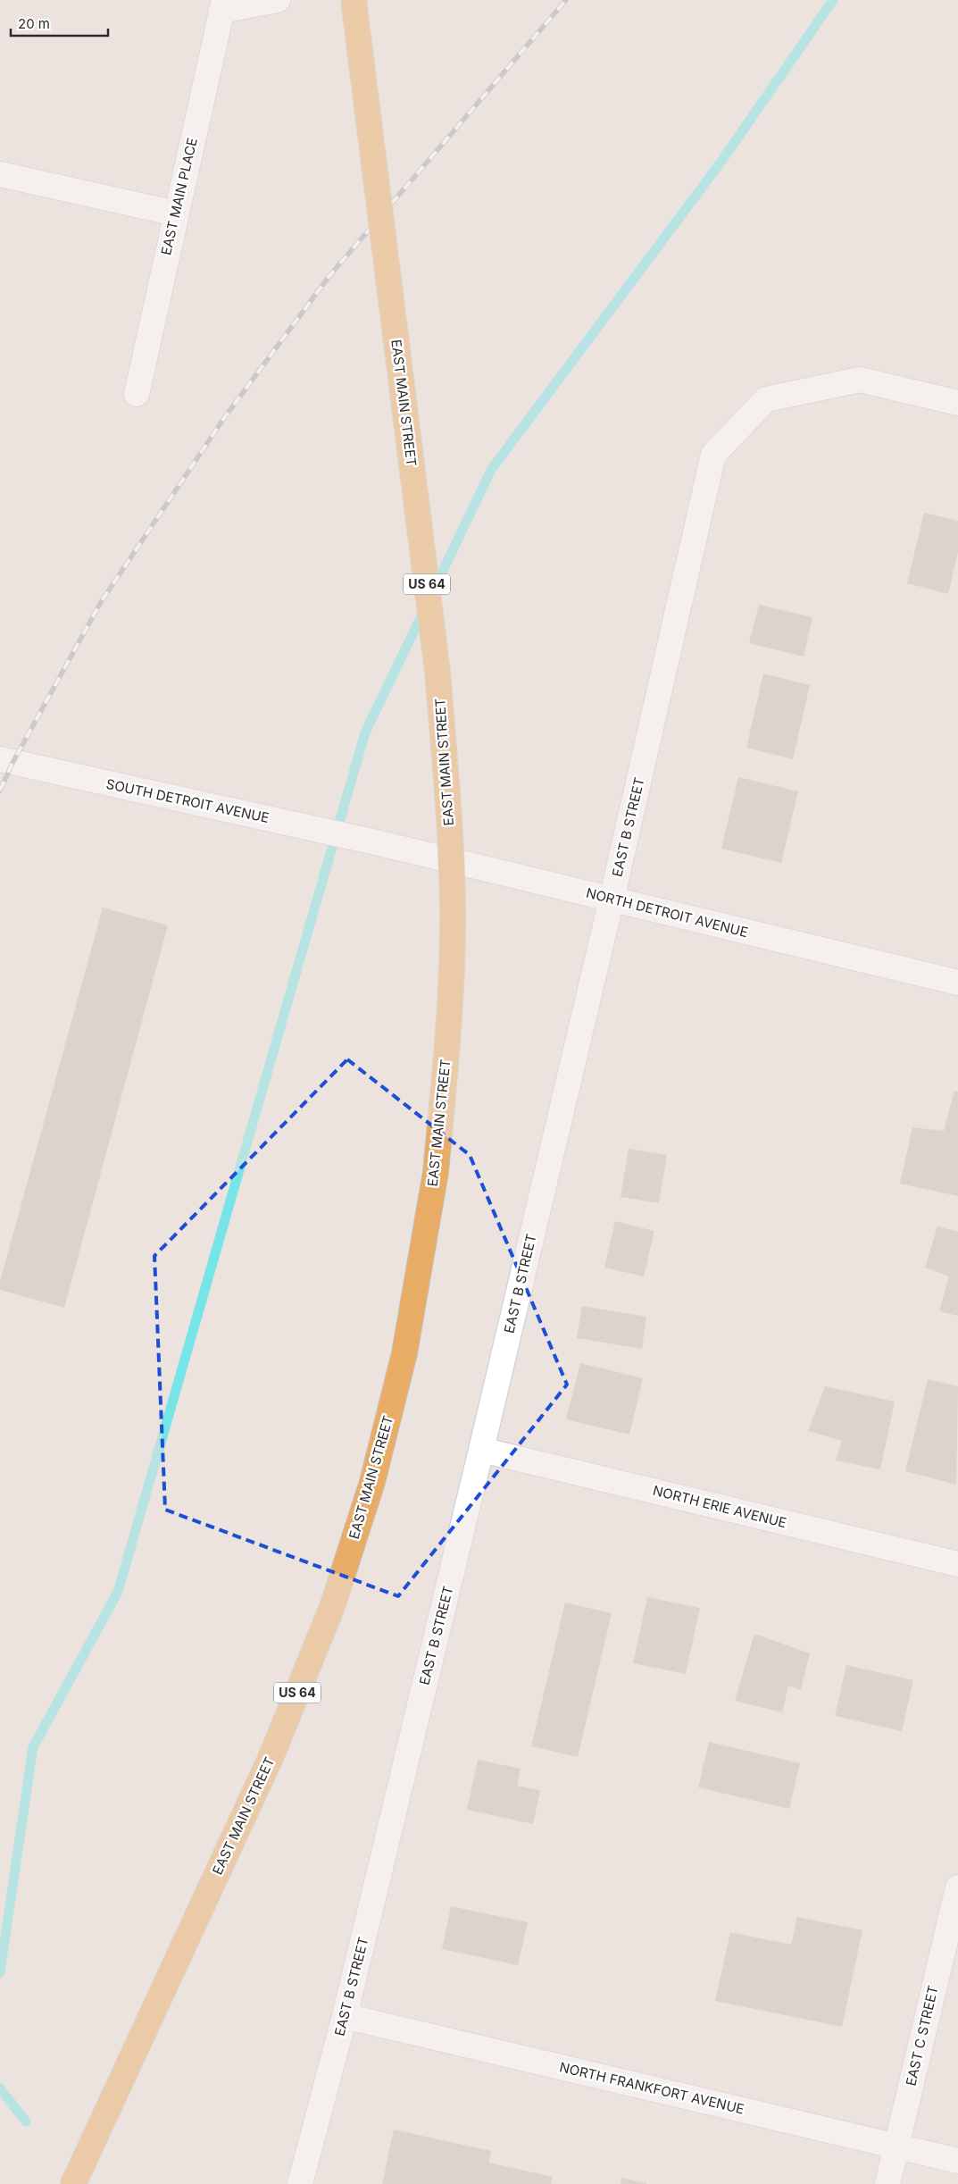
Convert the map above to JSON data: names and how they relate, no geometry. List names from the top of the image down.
{
  "streets": {
    "main road": ["EAST MAIN STREET", "US 64"],
    "street": [
      "EAST MAIN PLACE",
      "SOUTH DETROIT AVENUE",
      "EAST B STREET",
      "NORTH DETROIT AVENUE",
      "NORTH ERIE AVENUE",
      "EAST C STREET",
      "NORTH FRANKFORT AVENUE"
    ]
  },
  "crossings": [
    ["SOUTH DETROIT AVENUE", "NORTH DETROIT AVENUE"],
    ["EAST B STREET", "NORTH DETROIT AVENUE"],
    ["EAST B STREET", "NORTH ERIE AVENUE"],
    ["EAST B STREET", "NORTH FRANKFORT AVENUE"],
    ["EAST C STREET", "NORTH FRANKFORT AVENUE"]
  ],
  "scale_bar": "20 m"
}
